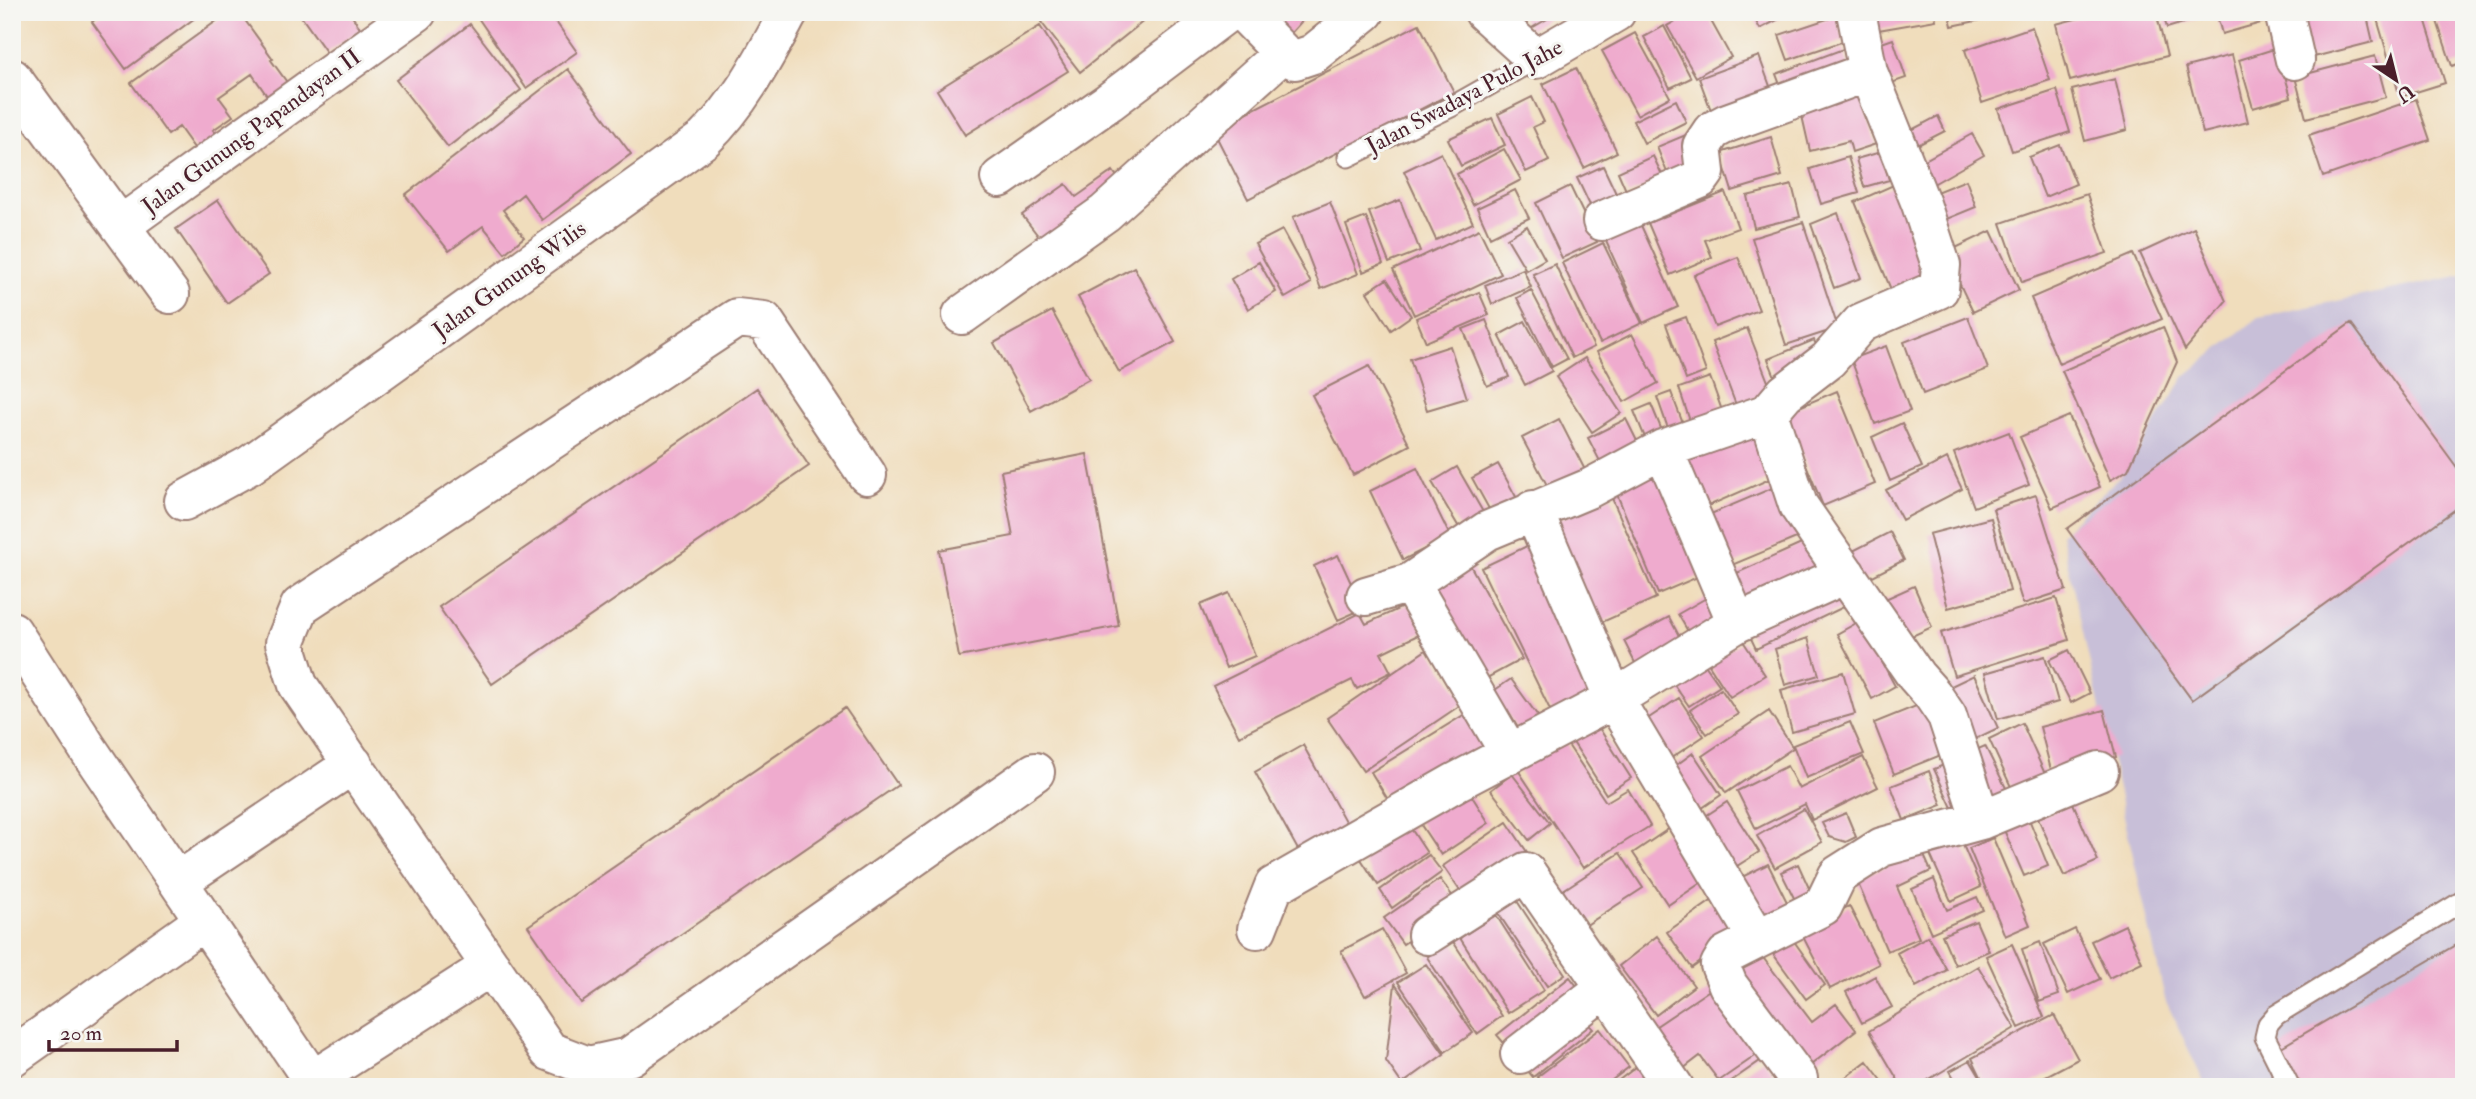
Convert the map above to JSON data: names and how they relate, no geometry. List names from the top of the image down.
{
  "streets": {
    "street": ["Jalan Swadaya Pulo Jahe", "Jalan Gunung Papandayan II", "Jalan Gunung Wilis"]
  },
  "scale_bar": "20 m",
  "north": "bottom right"
}
